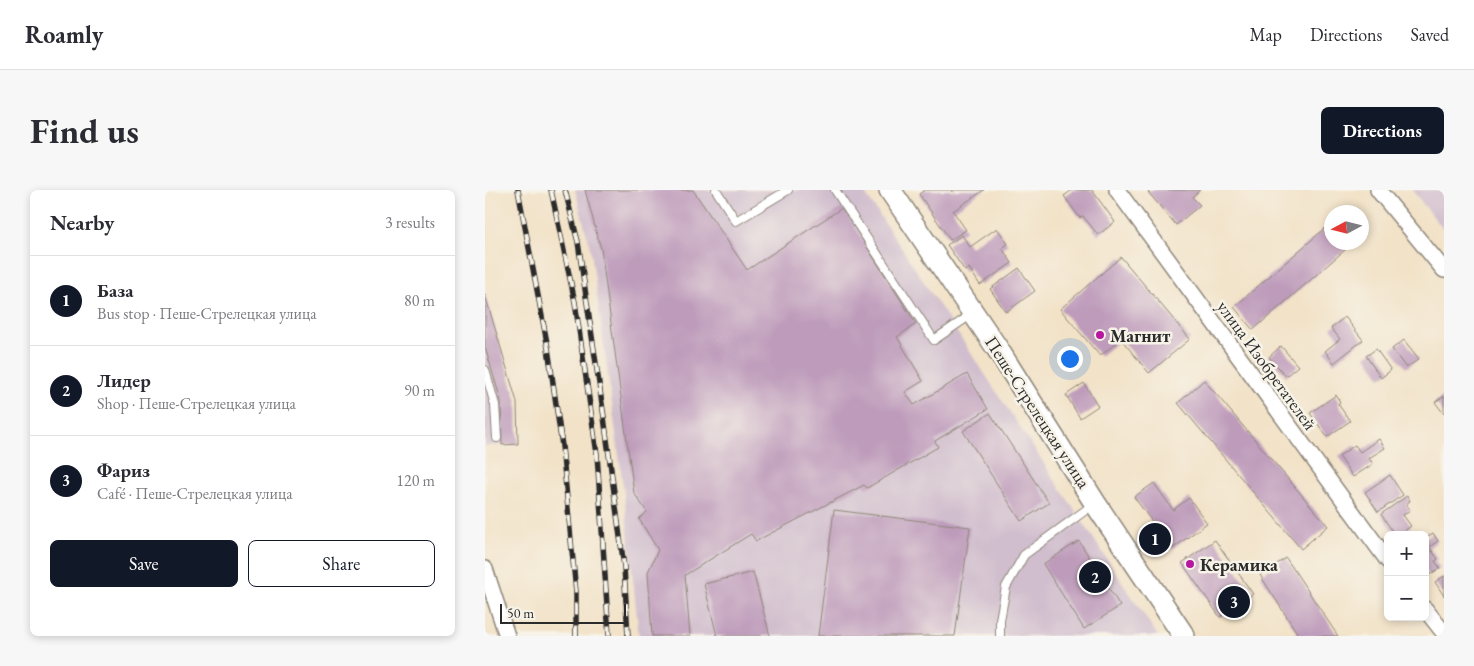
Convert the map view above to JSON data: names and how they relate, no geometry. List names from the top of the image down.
{
  "streets": {
    "street": ["улица Изобретателей", "Пеше-Стрелецкая улица"]
  },
  "places": ["Магнит", "Керамика"],
  "scale_bar": "50 m",
  "north": "left",
  "page": {
    "header": "Roamly",
    "nav": ["Map", "Directions", "Saved"],
    "buttons": [
      "Directions",
      ["Save", "Share"]
    ],
    "title": "Find us",
    "heading": ["Nearby", "3 results"],
    "list": [
      {
        "mark": "1",
        "name": "База",
        "note": "Bus stop · Пеше-Стрелецкая улица",
        "value": "80 m"
      },
      {
        "mark": "2",
        "name": "Лидер",
        "note": "Shop · Пеше-Стрелецкая улица",
        "value": "90 m"
      },
      {
        "mark": "3",
        "name": "Фариз",
        "note": "Café · Пеше-Стрелецкая улица",
        "value": "120 m"
      }
    ],
    "pins": ["1", "2", "3"],
    "map_buttons": ["+", "−"],
    "scale": "50 m"
  }
}
